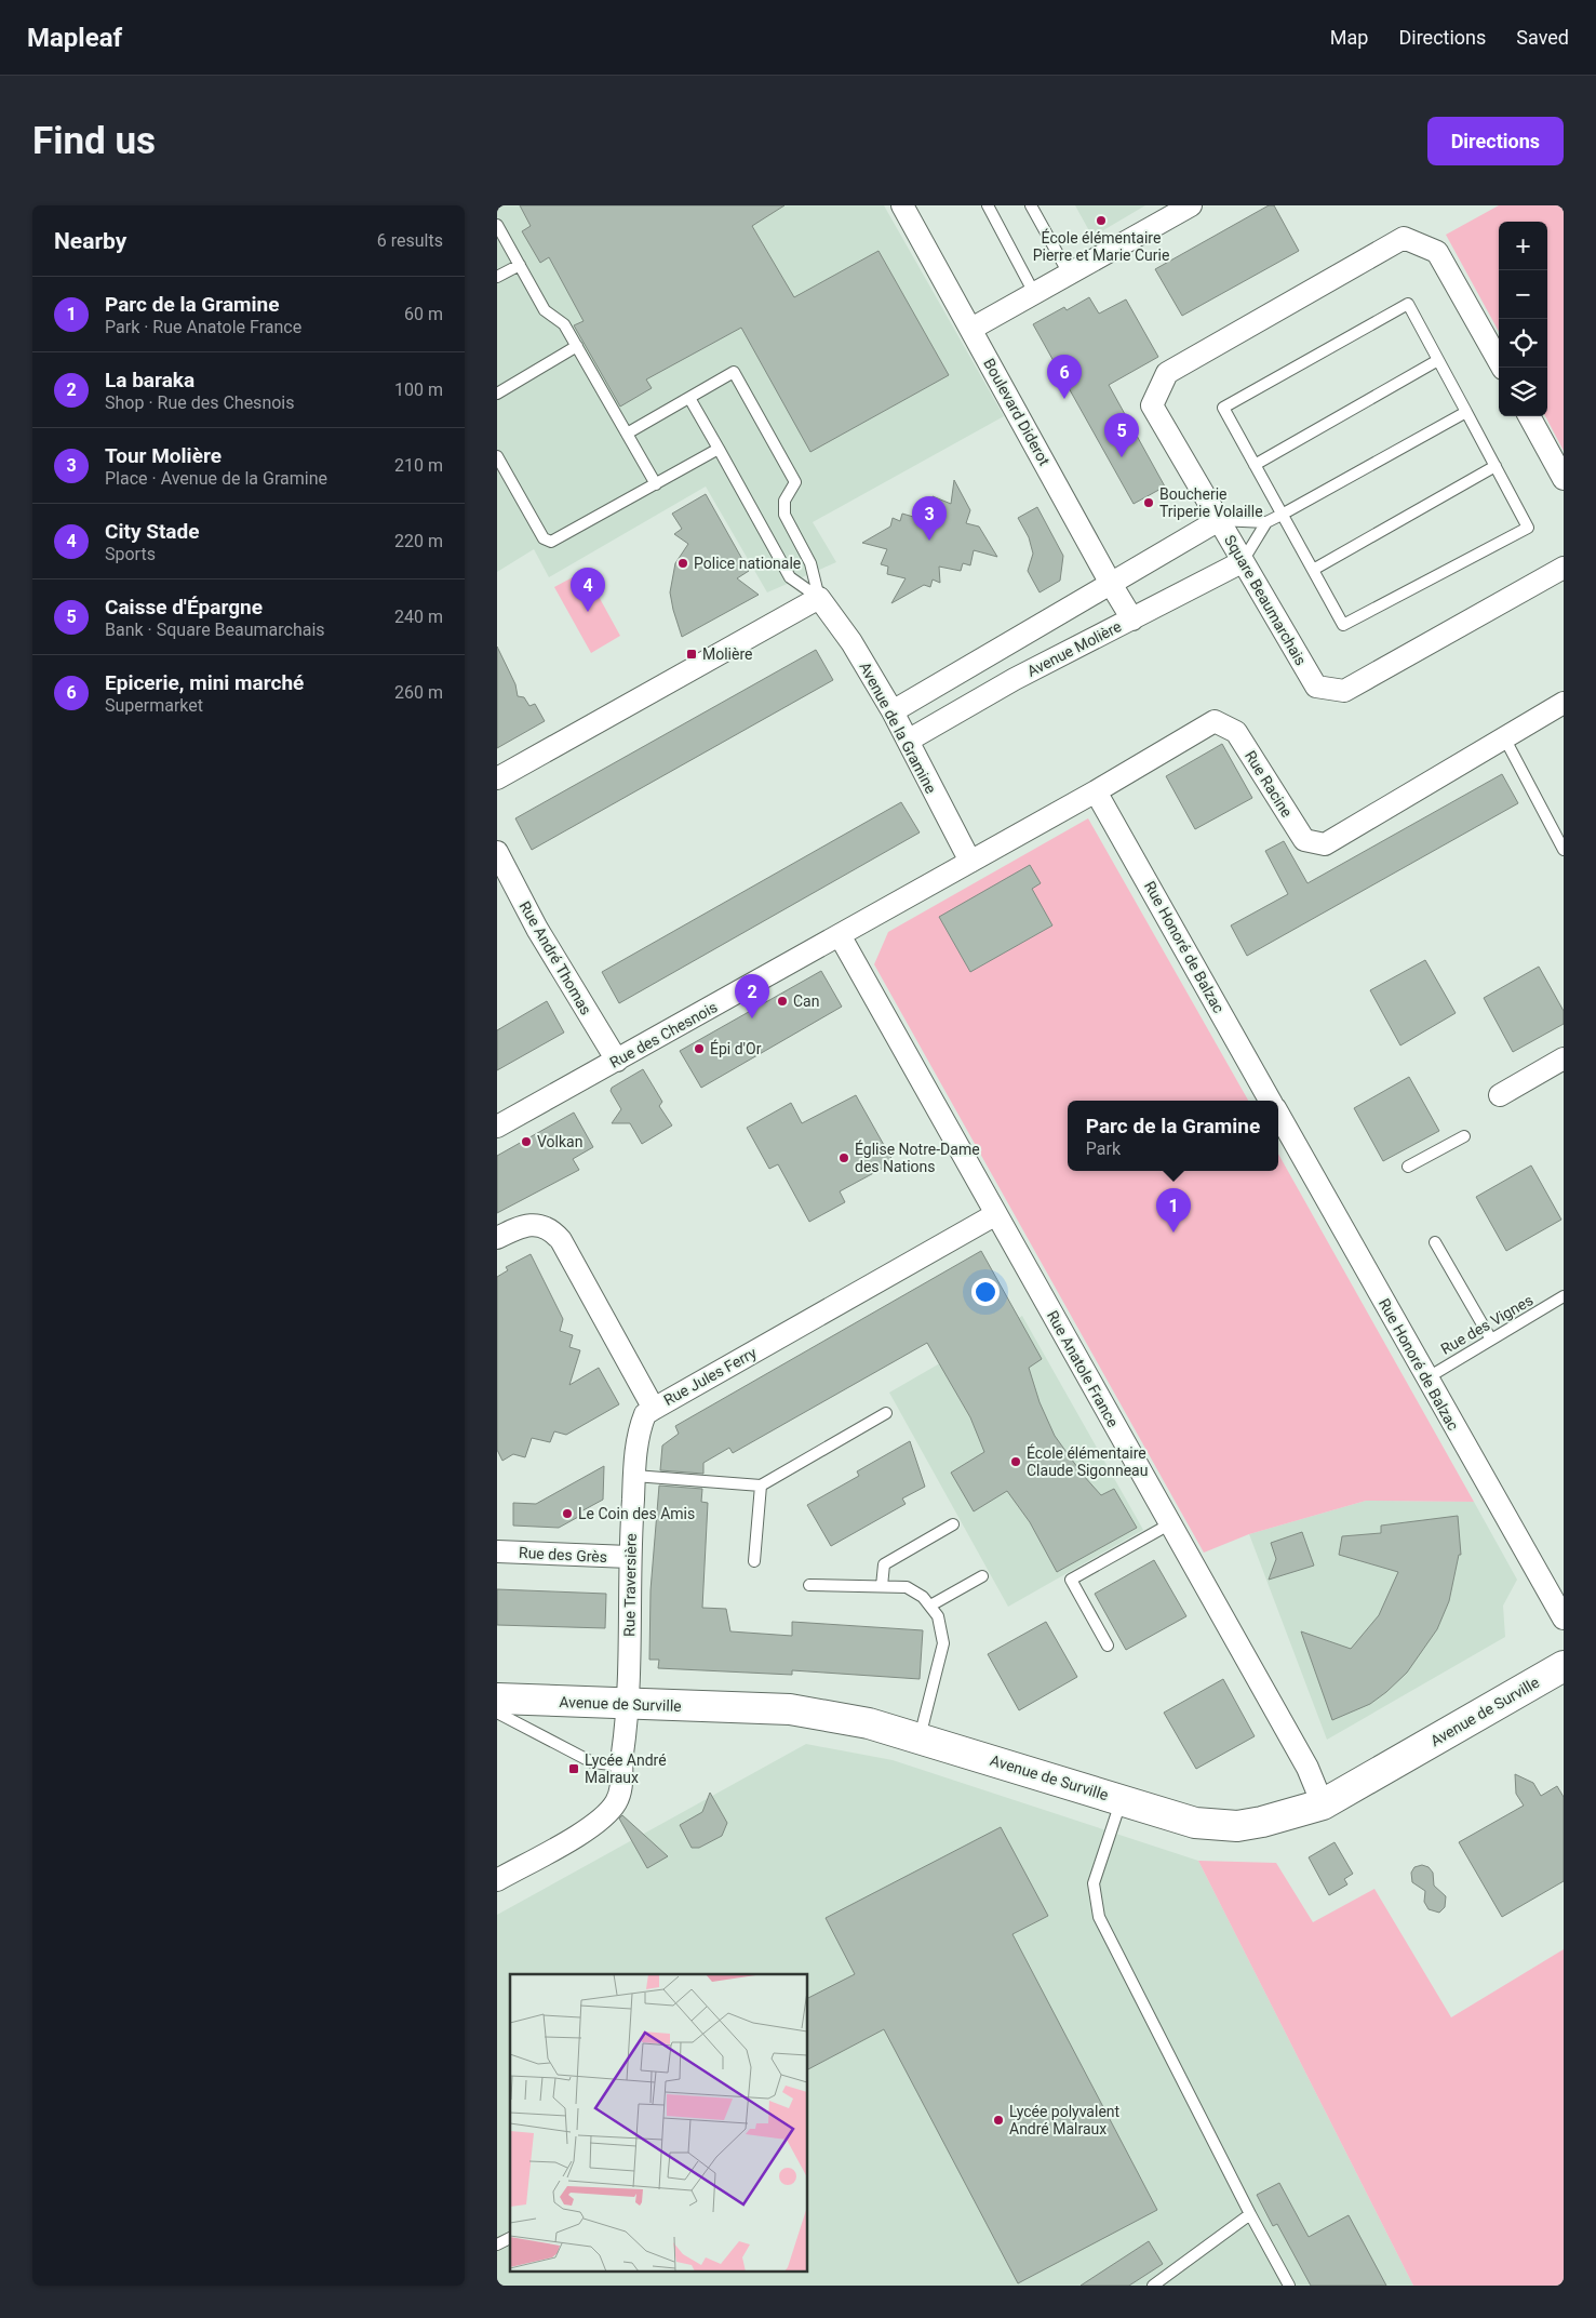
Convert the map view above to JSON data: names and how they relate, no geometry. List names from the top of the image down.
{
  "streets": {
    "street": [
      "Boulevard Diderot",
      "Square Beaumarchais",
      "Avenue Molière",
      "Avenue de la Gramine",
      "Rue Racine",
      "Rue Honoré de Balzac",
      "Rue André Thomas",
      "Rue des Chesnois",
      "Rue Anatole France",
      "Rue Jules Ferry",
      "Rue des Grès",
      "Rue Traversière",
      "Avenue de Surville"
    ],
    "lane": ["Rue des Vignes"]
  },
  "crossings": [
    ["Boulevard Diderot", "Avenue Molière"],
    ["Square Beaumarchais", "Avenue Molière"],
    ["Avenue Molière", "Avenue de la Gramine"],
    ["Avenue de la Gramine", "Rue Racine"],
    ["Avenue de la Gramine", "Rue des Chesnois"],
    ["Rue Racine", "Rue Honoré de Balzac"],
    ["Rue Racine", "Rue des Chesnois"],
    ["Rue Honoré de Balzac", "Rue des Vignes"],
    ["Rue André Thomas", "Rue des Chesnois"],
    ["Rue des Chesnois", "Rue Anatole France"],
    ["Rue Anatole France", "Rue Jules Ferry"],
    ["Rue Anatole France", "Avenue de Surville"],
    ["Rue Jules Ferry", "Rue Traversière"],
    ["Rue des Grès", "Rue Traversière"],
    ["Rue Traversière", "Avenue de Surville"]
  ],
  "places": {
    "other": [
      "École élémentaire Pierre et Marie Curie",
      "Boucherie Triperie Volaille",
      "Police nationale",
      "Can",
      "Épi d'Or",
      "Volkan",
      "Église Notre-Dame des Nations",
      "École élémentaire Claude Sigonneau",
      "Le Coin des Amis",
      "Lycée polyvalent André Malraux"
    ],
    "transit": ["Molière", "Lycée André Malraux"]
  },
  "page": {
    "header": "Mapleaf",
    "nav": ["Map", "Directions", "Saved"],
    "buttons": "Directions",
    "title": "Find us",
    "heading": ["Nearby", "6 results"],
    "map_buttons": ["+", "−"],
    "list": [
      {
        "mark": "1",
        "name": "Parc de la Gramine",
        "note": "Park · Rue Anatole France",
        "value": "60 m"
      },
      {
        "mark": "2",
        "name": "La baraka",
        "note": "Shop · Rue des Chesnois",
        "value": "100 m"
      },
      {
        "mark": "3",
        "name": "Tour Molière",
        "note": "Place · Avenue de la Gramine",
        "value": "210 m"
      },
      {
        "mark": "4",
        "name": "City Stade",
        "note": "Sports",
        "value": "220 m"
      },
      {
        "mark": "5",
        "name": "Caisse d'Épargne",
        "note": "Bank · Square Beaumarchais",
        "value": "240 m"
      },
      {
        "mark": "6",
        "name": "Epicerie, mini marché",
        "note": "Supermarket",
        "value": "260 m"
      }
    ],
    "pins": [
      "6",
      "5",
      "3",
      "4",
      "2",
      "1"
    ],
    "popup": ["Parc de la Gramine", "Park"]
  }
}
